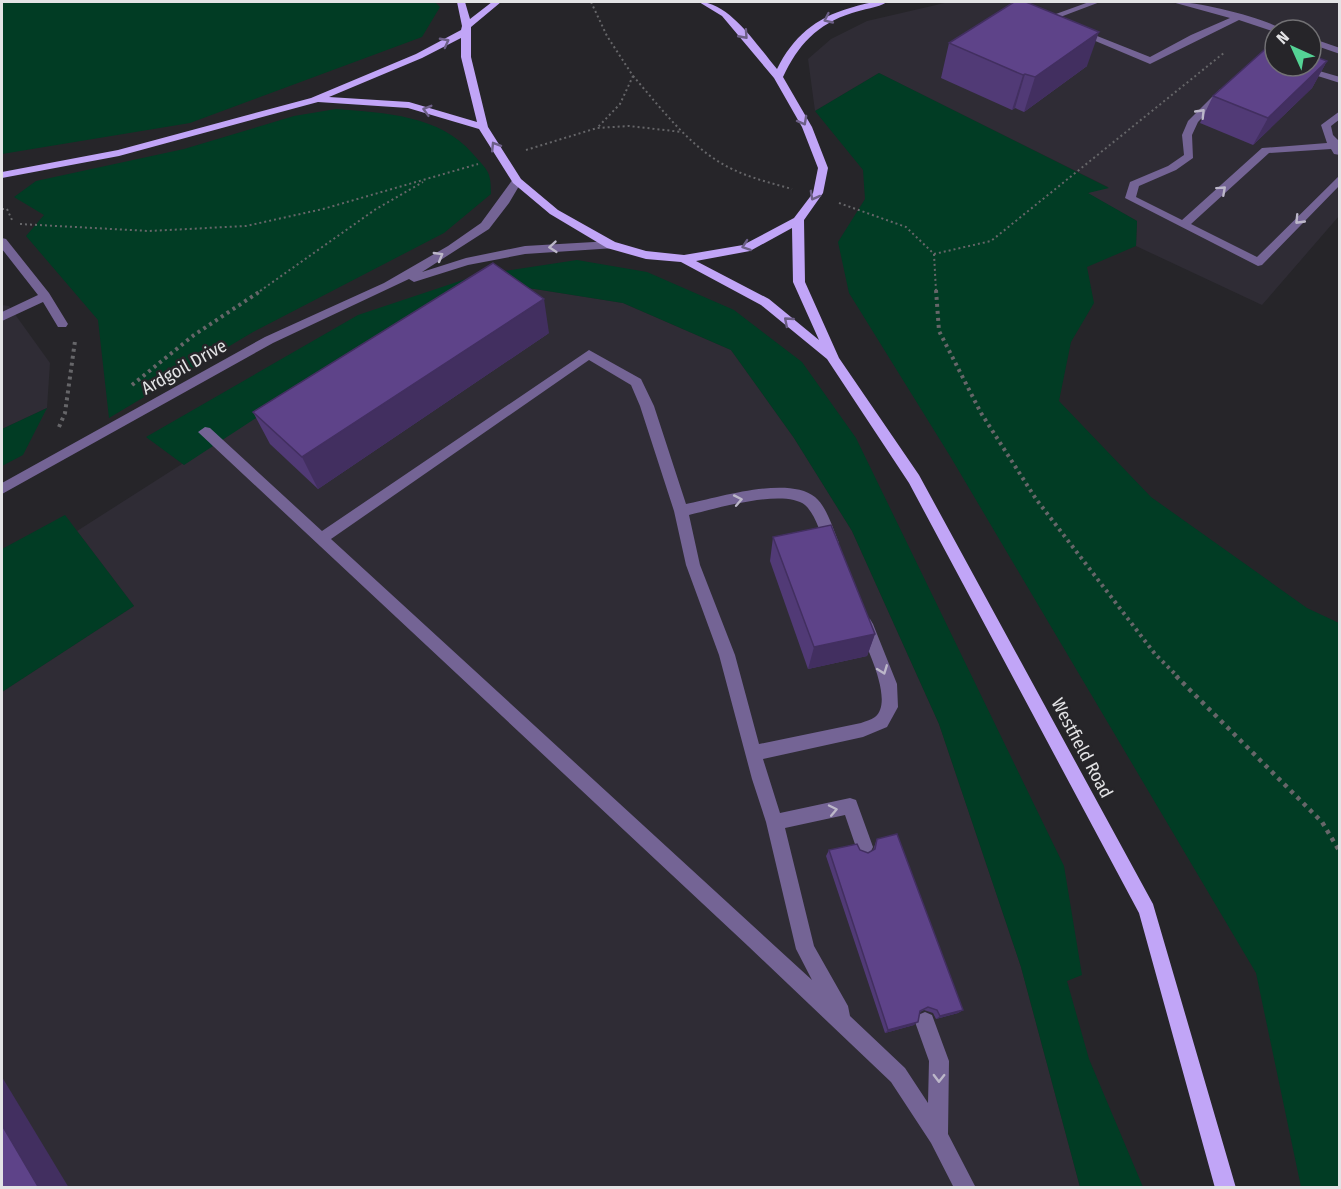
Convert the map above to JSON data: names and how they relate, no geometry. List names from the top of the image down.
{
  "streets": {
    "main road": ["Westfield Road"],
    "street": ["Ardgoil Drive"]
  },
  "north": "top left"
}
